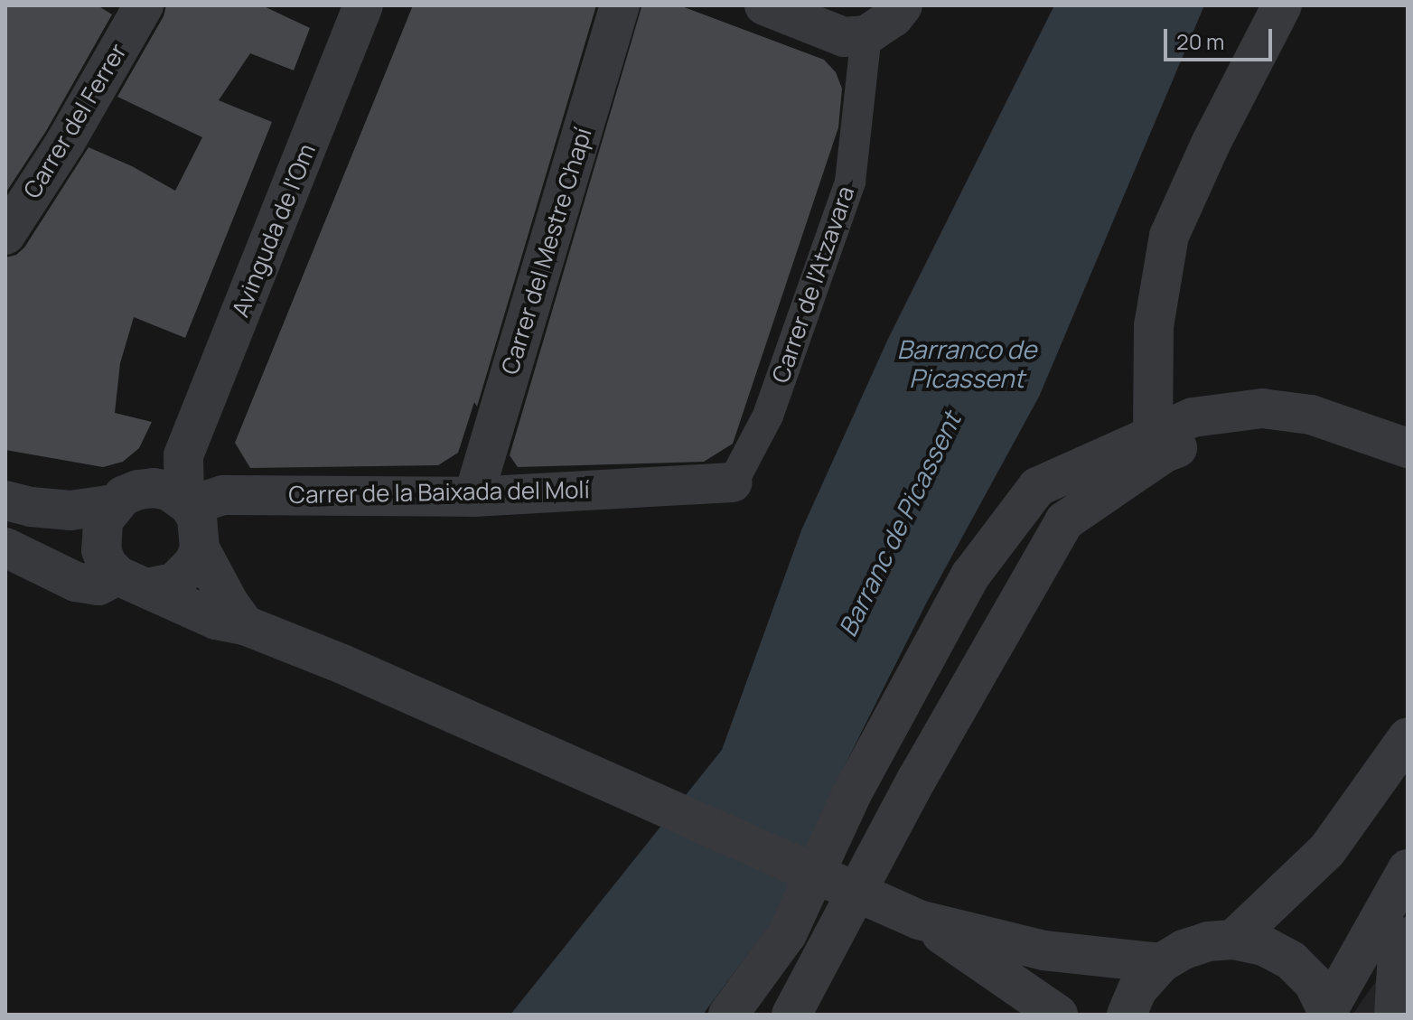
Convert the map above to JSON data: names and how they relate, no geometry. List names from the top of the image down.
{
  "streets": {
    "street": [
      "Carrer del Ferrer",
      "Avinguda de l'Om",
      "Carrer del Mestre Chapí",
      "Carrer de l'Atzavara",
      "Carrer de la Baixada del Molí"
    ]
  },
  "crossings": [
    ["Avinguda de l'Om", "Carrer de la Baixada del Molí"],
    ["Carrer del Mestre Chapí", "Carrer de la Baixada del Molí"],
    ["Carrer de l'Atzavara", "Carrer de la Baixada del Molí"]
  ],
  "water": ["Barranco de Picassent", "Barranc de Picassent"],
  "scale_bar": "20 m"
}
